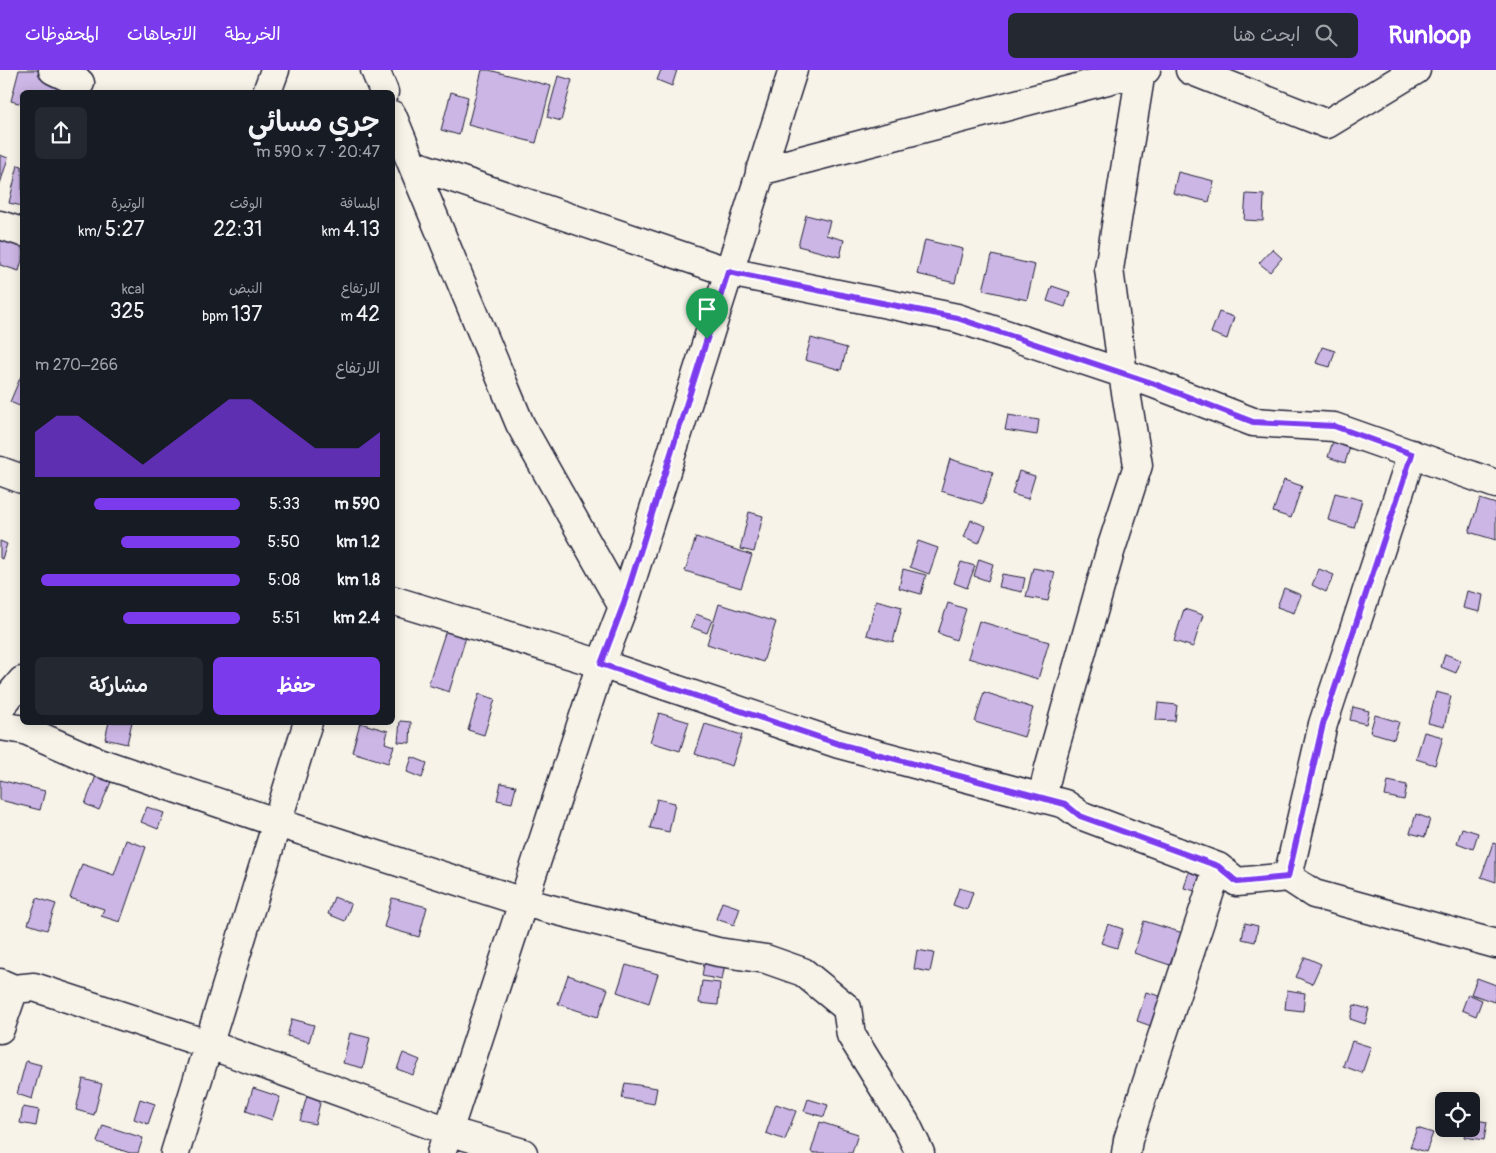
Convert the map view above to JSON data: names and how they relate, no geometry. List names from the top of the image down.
{
  "page": {
    "header": "Runloop",
    "search": "ابحث هنا",
    "nav": ["الخريطة", "الاتجاهات", "المحفوظات"],
    "heading": ["جري مسائي", "20:47 · 7 × 590 m"],
    "stats": [
      ["المسافة", "4.13 km"],
      ["الوقت", "22:31"],
      ["الوتيرة", "5:27 /km"],
      ["الارتفاع", "42 m"],
      ["النبض", "137 bpm"],
      ["kcal", "325"]
    ],
    "chart": ["الارتفاع", "266–270 m"],
    "list": [
      {
        "name": "590 m",
        "note": "5:33"
      },
      {
        "name": "1.2 km",
        "note": "5:50"
      },
      {
        "name": "1.8 km",
        "note": "5:08"
      },
      {
        "name": "2.4 km",
        "note": "5:51"
      }
    ],
    "buttons": ["حفظ", "مشاركة"]
  }
}
